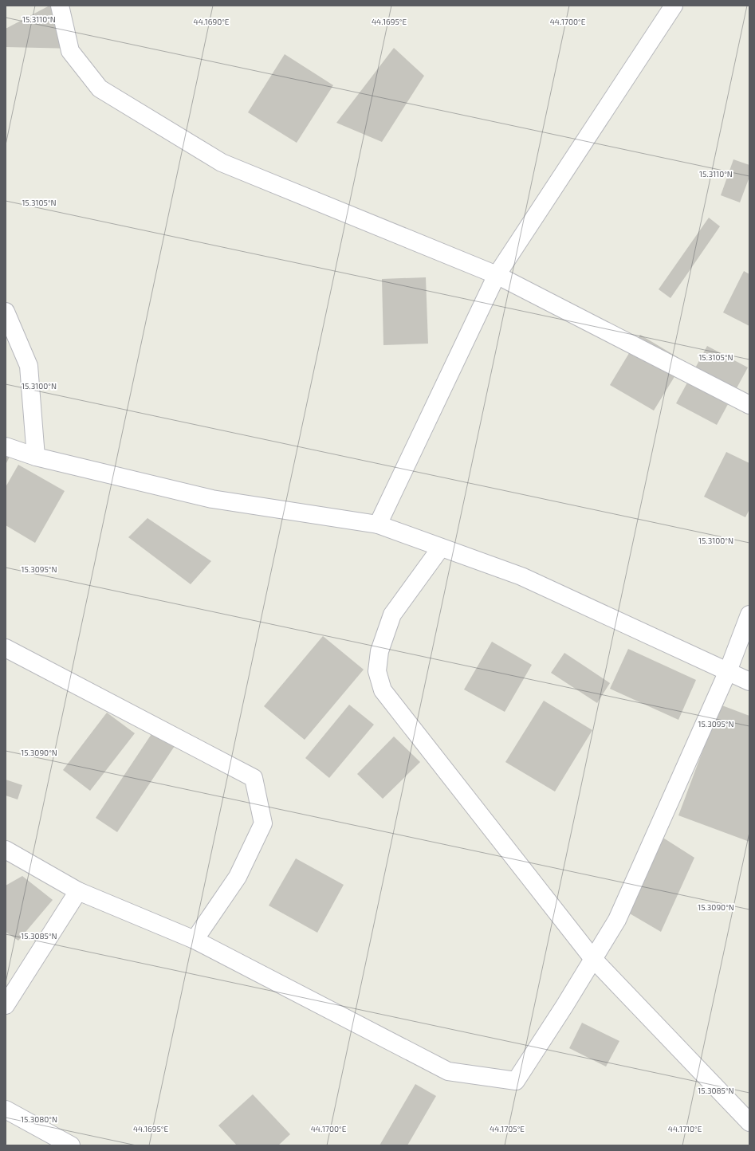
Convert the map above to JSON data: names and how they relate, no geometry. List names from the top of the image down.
{
  "coordinates": [
    "15.3110°N",
    "44.1690°E",
    "44.1695°E",
    "44.1700°E",
    "15.3105°N",
    "15.3100°N",
    "15.3095°N",
    "15.3090°N",
    "15.3085°N",
    "15.3080°N",
    "44.1705°E",
    "44.1710°E"
  ]
}
